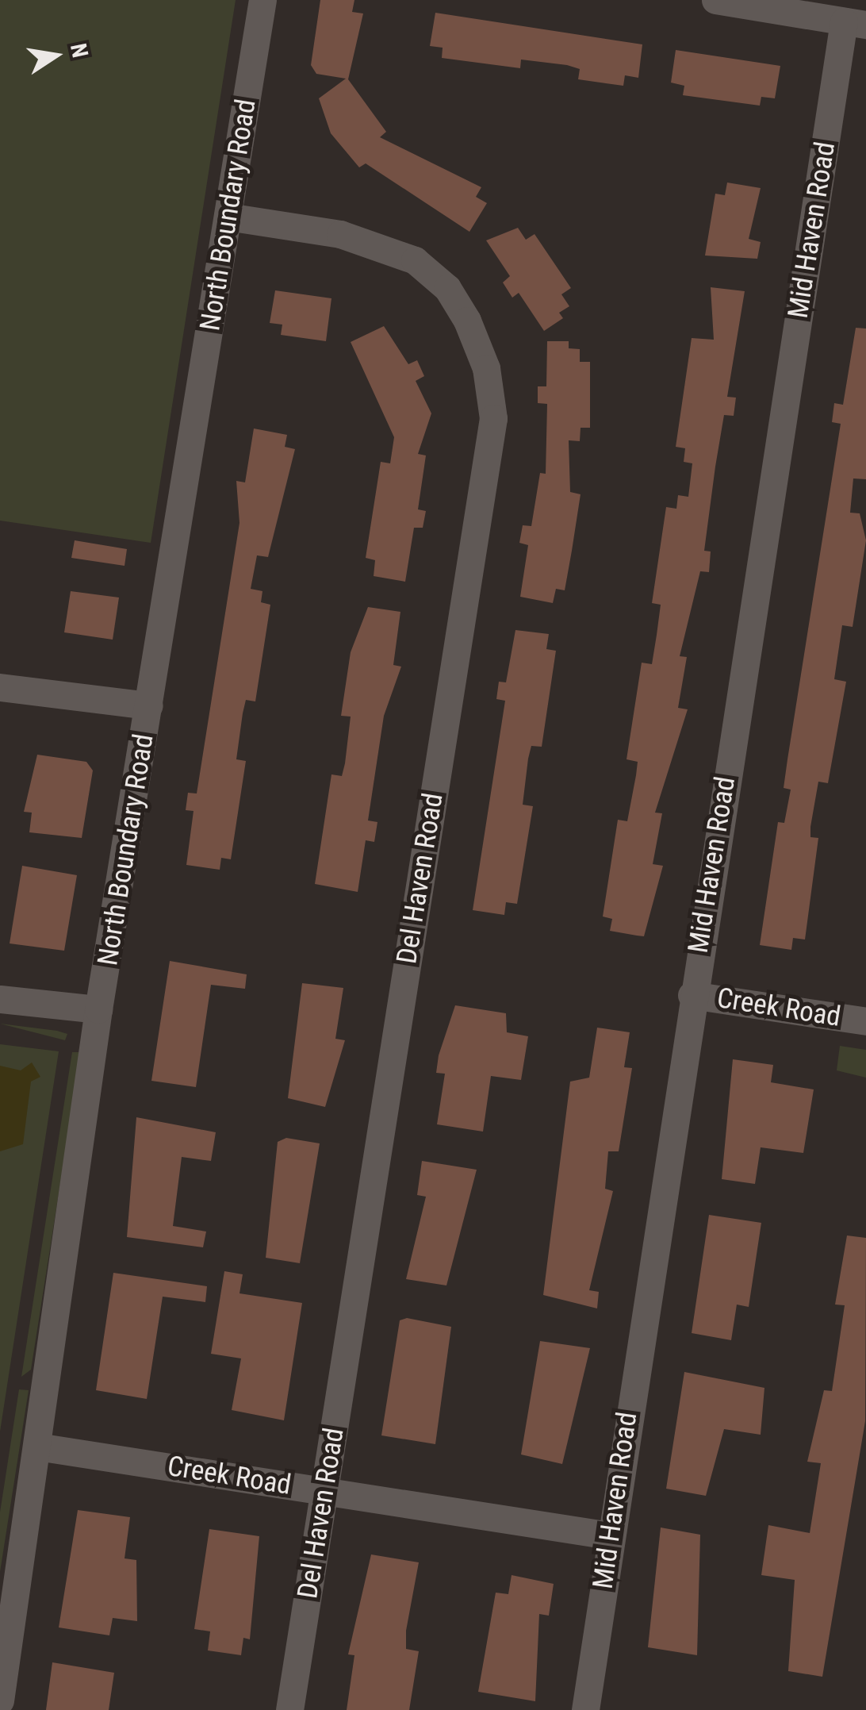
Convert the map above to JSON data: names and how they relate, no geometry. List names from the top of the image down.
{
  "streets": {
    "street": [
      "North Boundary Road",
      "Mid Haven Road",
      "Del Haven Road",
      "Creek Road"
    ]
  },
  "crossings": [
    ["North Boundary Road", "Del Haven Road"],
    ["North Boundary Road", "Creek Road"],
    ["Mid Haven Road", "Creek Road"],
    ["Del Haven Road", "Creek Road"]
  ],
  "north": "right"
}
